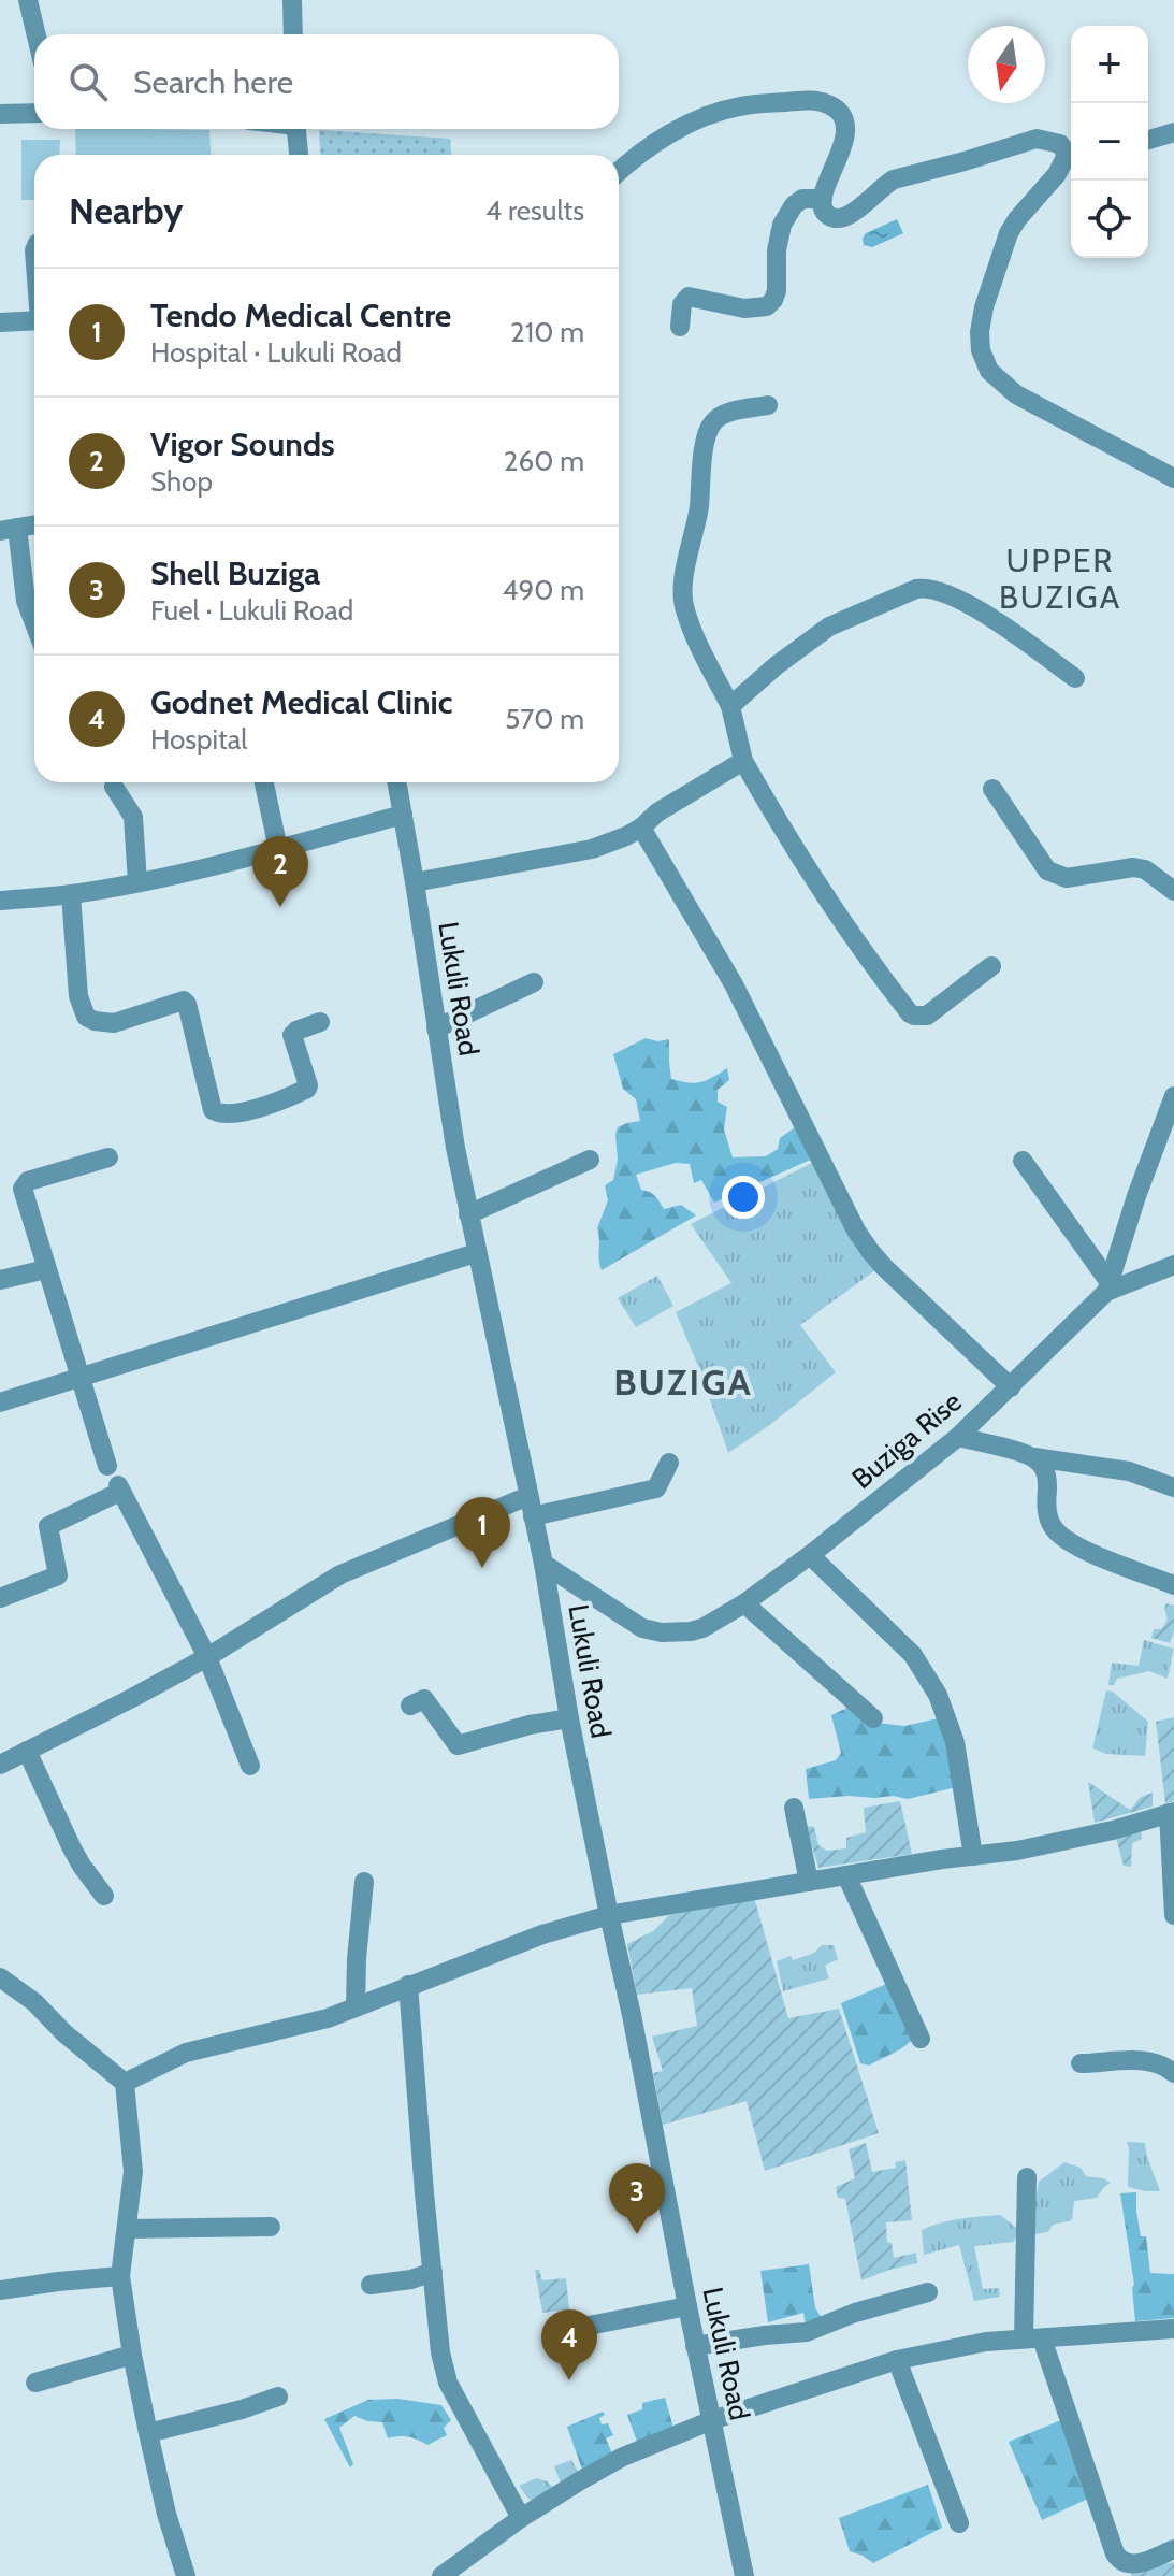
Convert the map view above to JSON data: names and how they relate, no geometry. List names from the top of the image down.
{
  "streets": {
    "street": ["Lukuli Road", "Buziga Rise"]
  },
  "crossings": [
    ["Lukuli Road", "Buziga Rise"]
  ],
  "districts": ["UPPER BUZIGA", "BUZIGA"],
  "north": "bottom",
  "page": {
    "map_buttons": ["+", "−"],
    "search": "Search here",
    "heading": ["Nearby", "4 results"],
    "list": [
      {
        "mark": "1",
        "name": "Tendo Medical Centre",
        "note": "Hospital · Lukuli Road",
        "value": "210 m"
      },
      {
        "mark": "2",
        "name": "Vigor Sounds",
        "note": "Shop",
        "value": "260 m"
      },
      {
        "mark": "3",
        "name": "Shell Buziga",
        "note": "Fuel · Lukuli Road",
        "value": "490 m"
      },
      {
        "mark": "4",
        "name": "Godnet Medical Clinic",
        "note": "Hospital",
        "value": "570 m"
      }
    ],
    "pins": [
      "2",
      "1",
      "3",
      "4"
    ]
  }
}
